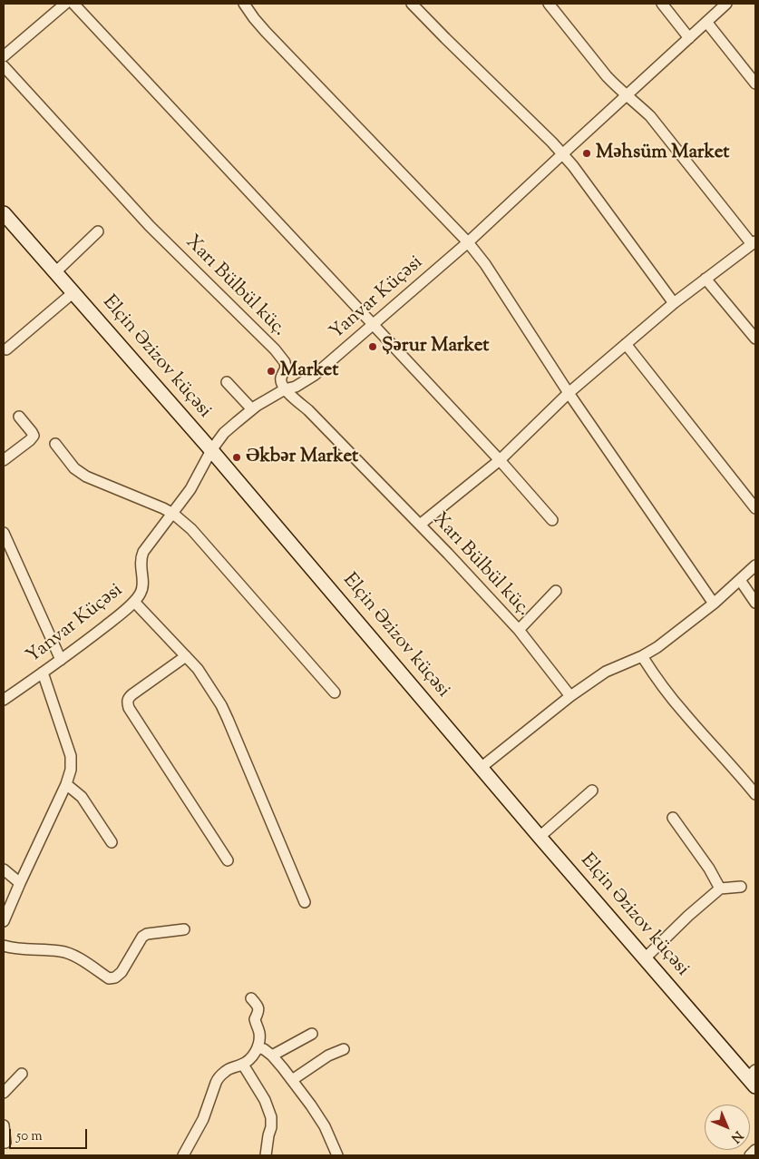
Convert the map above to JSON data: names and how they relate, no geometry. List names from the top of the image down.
{
  "streets": {
    "street": ["Xarı Bülbül küç.", "Yanvar Küçəsi", "Elçin Əzizov küçəsi"]
  },
  "crossings": [
    ["Xarı Bülbül küç.", "Yanvar Küçəsi"],
    ["Yanvar Küçəsi", "Elçin Əzizov küçəsi"]
  ],
  "places": [
    "Məhsüm Market",
    "Şərur Market",
    "Market",
    "Əkbər Market"
  ],
  "scale_bar": "50 m",
  "north": "bottom right"
}
